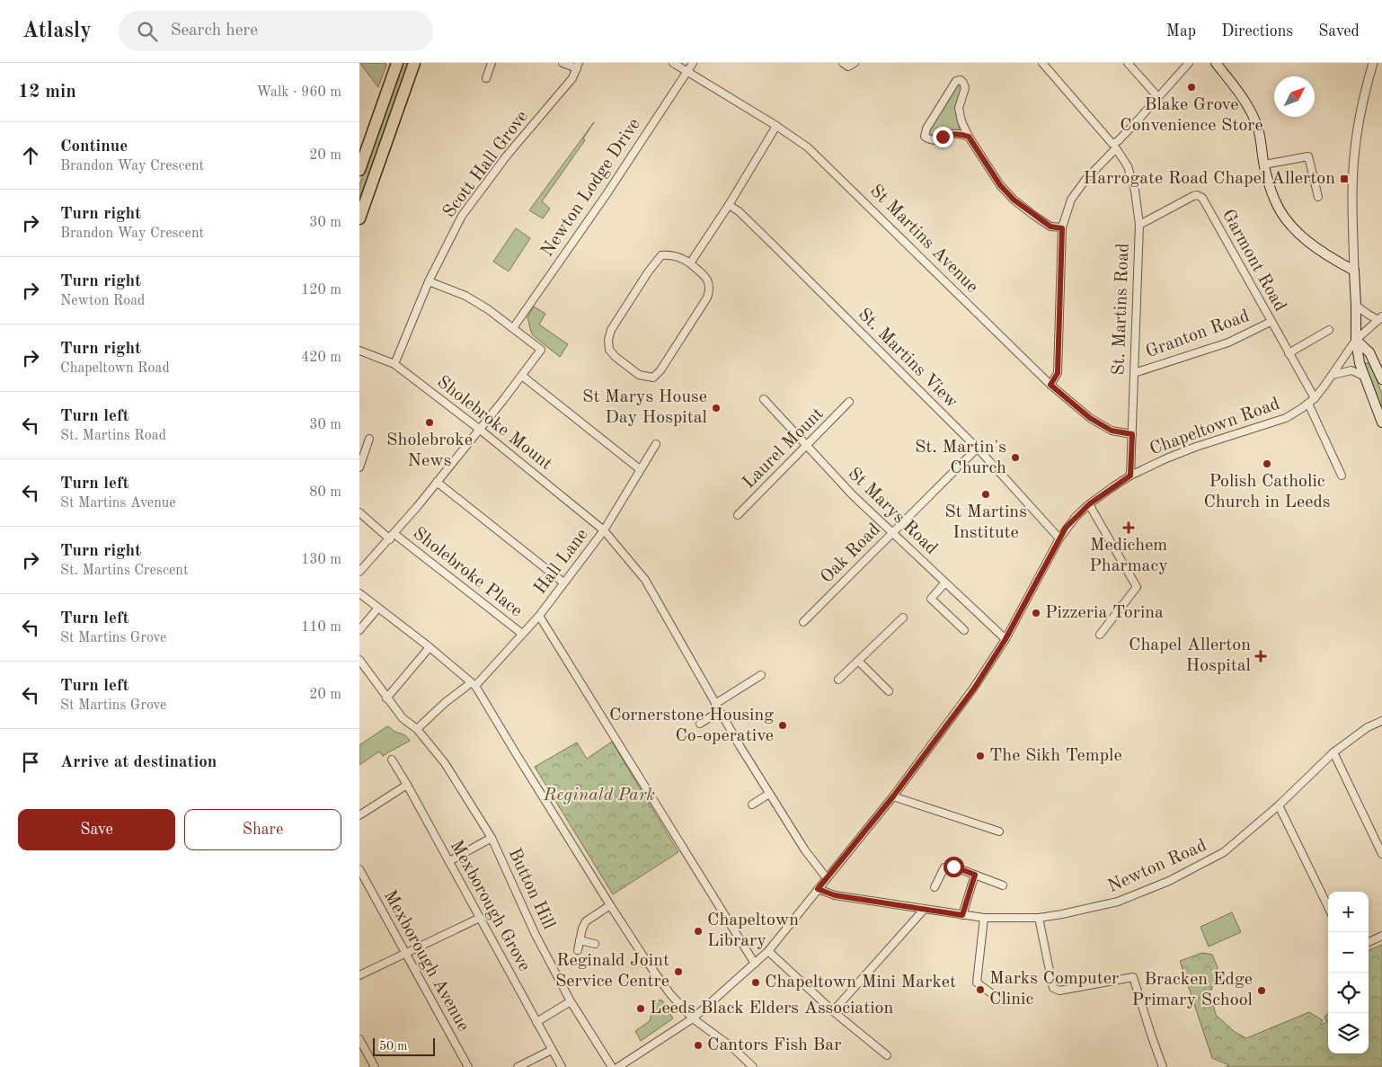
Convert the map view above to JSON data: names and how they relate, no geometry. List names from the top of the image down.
{
  "streets": {
    "street": [
      "Scott Hall Grove",
      "Newton Lodge Drive",
      "St Martins Avenue",
      "Garmont Road",
      "St. Martins Road",
      "Granton Road",
      "St. Martins View",
      "Sholebroke Mount",
      "Chapeltown Road",
      "Laurel Mount",
      "St Marys Road",
      "Oak Road",
      "Hall Lane",
      "Sholebroke Place",
      "Newton Road",
      "Button Hill",
      "Mexborough Grove",
      "Mexborough Avenue"
    ]
  },
  "crossings": [
    ["Scott Hall Grove", "Sholebroke Mount"],
    ["Newton Lodge Drive", "St Martins Avenue"],
    ["St Martins Avenue", "St. Martins Road"],
    ["Garmont Road", "St. Martins Road"],
    ["Garmont Road", "Granton Road"],
    ["Garmont Road", "Chapeltown Road"],
    ["St. Martins Road", "Granton Road"],
    ["St. Martins Road", "Chapeltown Road"],
    ["St. Martins View", "Chapeltown Road"],
    ["St. Martins View", "Oak Road"],
    ["Sholebroke Mount", "Chapeltown Road"],
    ["Sholebroke Mount", "Hall Lane"],
    ["Chapeltown Road", "St Marys Road"],
    ["Chapeltown Road", "Newton Road"],
    ["Laurel Mount", "St Marys Road"],
    ["St Marys Road", "Oak Road"],
    ["Hall Lane", "Sholebroke Place"],
    ["Hall Lane", "Button Hill"]
  ],
  "parks": ["Reginald Park"],
  "places": {
    "other": [
      "Blake Grove Convenience Store",
      "St Marys House Day Hospital",
      "Sholebroke News",
      "St. Martin's Church",
      "Polish Catholic Church in Leeds",
      "St Martins Institute",
      "Pizzeria Torina",
      "Cornerstone Housing Co-operative",
      "The Sikh Temple",
      "Chapeltown Library",
      "Reginald Joint Service Centre",
      "Chapeltown Mini Market",
      "Marks Computer Clinic",
      "Bracken Edge Primary School",
      "Leeds Black Elders Association",
      "Cantors Fish Bar"
    ],
    "transit": ["Harrogate Road Chapel Allerton"],
    "health": ["Medichem Pharmacy", "Chapel Allerton Hospital"]
  },
  "scale_bar": "50 m",
  "north": "top right",
  "page": {
    "header": "Atlasly",
    "search": "Search here",
    "nav": ["Map", "Directions", "Saved"],
    "heading": ["12 min", "Walk · 960 m"],
    "list": [
      ["Continue", "Brandon Way Crescent", "20 m"],
      ["Turn right", "Brandon Way Crescent", "30 m"],
      ["Turn right", "Newton Road", "120 m"],
      ["Turn right", "Chapeltown Road", "420 m"],
      ["Turn left", "St. Martins Road", "30 m"],
      ["Turn left", "St Martins Avenue", "80 m"],
      ["Turn right", "St. Martins Crescent", "130 m"],
      ["Turn left", "St Martins Grove", "110 m"],
      ["Turn left", "St Martins Grove", "20 m"],
      "Arrive at destination"
    ],
    "buttons": ["Save", "Share"],
    "map_buttons": ["+", "−"],
    "scale": "50 m"
  }
}
